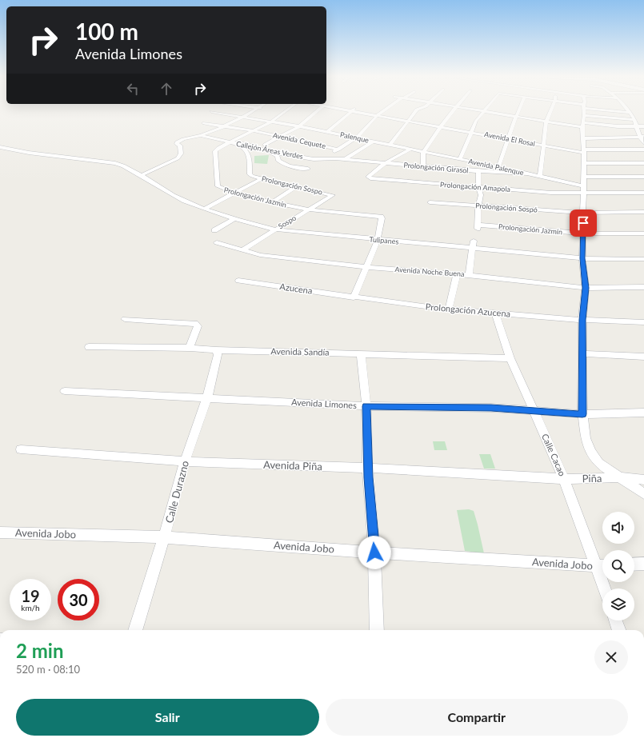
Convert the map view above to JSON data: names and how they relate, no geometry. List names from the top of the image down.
{
  "streets": {
    "street": [
      "Palenque",
      "Avenida El Rosal",
      "Avenida Cequete",
      "Callejón Áreas Verdes",
      "Avenida Palenque",
      "Prolongación Girasol",
      "Prolongación Sospo",
      "Prolongación Amapola",
      "Prolongación Jazmín",
      "Prolongación Sospó",
      "Sospo",
      "Tulipanes",
      "Avenida Noche Buena",
      "Azucena",
      "Prolongación Azucena",
      "Avenida Sandía",
      "Avenida Limones",
      "Calle Cacao",
      "Avenida Piña",
      "Piña",
      "Calle Durazno",
      "Avenida Jobo"
    ]
  },
  "crossings": [
    ["Palenque", "Avenida Palenque"],
    ["Callejón Áreas Verdes", "Prolongación Girasol"],
    ["Callejón Áreas Verdes", "Prolongación Sospo"],
    ["Callejón Áreas Verdes", "Prolongación Amapola"],
    ["Callejón Áreas Verdes", "Prolongación Jazmín"],
    ["Avenida Palenque", "Prolongación Girasol"],
    ["Avenida Palenque", "Prolongación Amapola"],
    ["Prolongación Girasol", "Prolongación Amapola"],
    ["Prolongación Sospo", "Sospo"],
    ["Prolongación Jazmín", "Prolongación Sospó"],
    ["Prolongación Jazmín", "Sospo"],
    ["Prolongación Jazmín", "Tulipanes"],
    ["Sospo", "Tulipanes"],
    ["Sospo", "Avenida Noche Buena"],
    ["Azucena", "Prolongación Azucena"],
    ["Prolongación Azucena", "Calle Cacao"],
    ["Avenida Sandía", "Calle Cacao"],
    ["Avenida Sandía", "Calle Durazno"],
    ["Avenida Limones", "Calle Cacao"],
    ["Avenida Limones", "Calle Durazno"],
    ["Calle Cacao", "Avenida Piña"],
    ["Calle Cacao", "Piña"],
    ["Calle Cacao", "Avenida Jobo"],
    ["Avenida Piña", "Piña"],
    ["Avenida Piña", "Calle Durazno"],
    ["Calle Durazno", "Avenida Jobo"]
  ],
  "page": {
    "turn": ["100 m", "Avenida Limones"],
    "speed": "19 km/h",
    "limit": "30",
    "heading": ["2 min", "520 m · 08:10"],
    "buttons": ["Salir", "Compartir"]
  }
}
